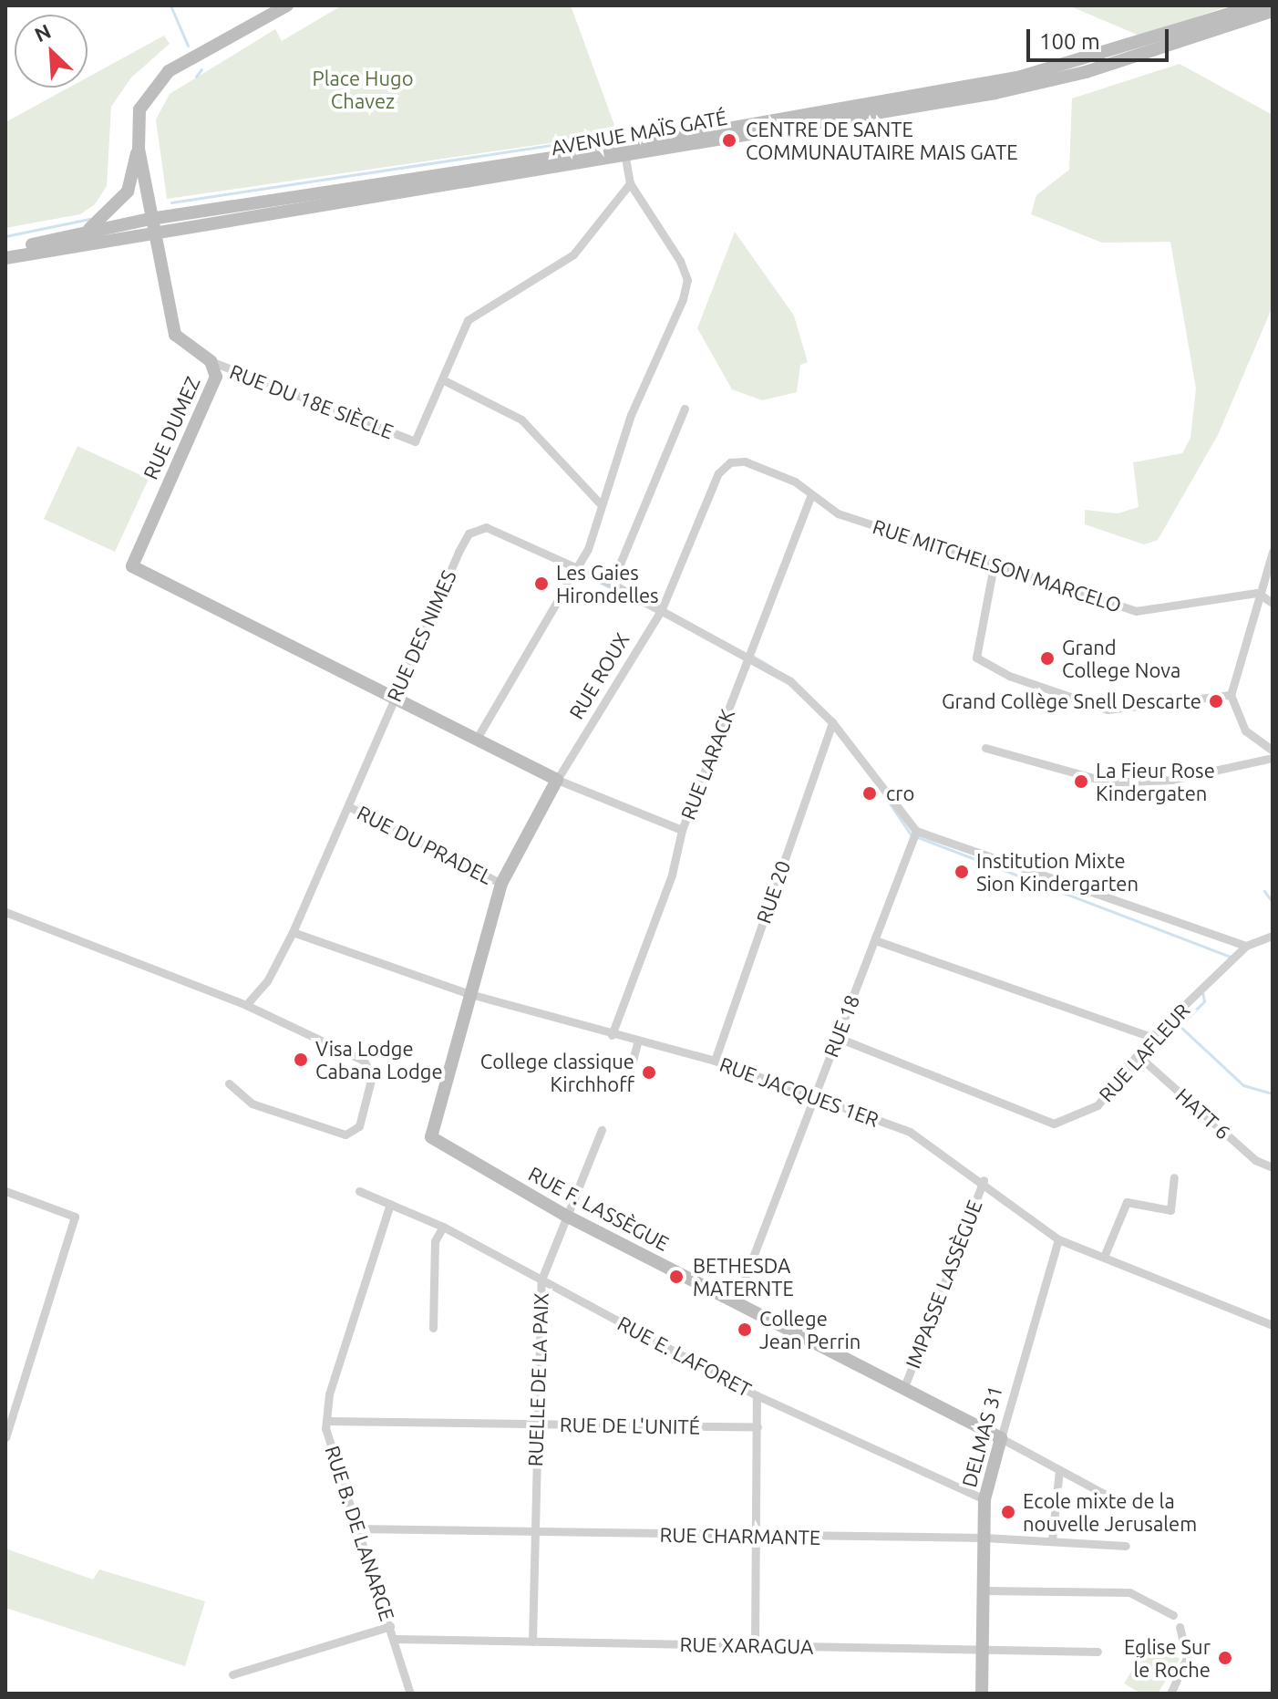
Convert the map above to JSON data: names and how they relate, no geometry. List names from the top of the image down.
{
  "streets": {
    "main road": [
      "AVENUE MAÏS GATÉ",
      "RUE DUMEZ",
      "RUE ROUX",
      "RUE F. LASSÈGUE",
      "DELMAS 31"
    ],
    "street": [
      "RUE DU 18E SIÈCLE",
      "RUE MITCHELSON MARCELO",
      "RUE DES NIMES",
      "RUE LARACK",
      "RUE DU PRADEL",
      "RUE 20",
      "RUE 18",
      "RUE LAFLEUR",
      "RUE JACQUES 1ER",
      "HATT 6",
      "IMPASSE LASSÈGUE",
      "RUE E. LAFORET",
      "RUELLE DE LA PAIX",
      "RUE DE L'UNITÉ",
      "RUE B. DE LANARGE",
      "RUE CHARMANTE",
      "RUE XARAGUA"
    ]
  },
  "crossings": [
    ["AVENUE MAÏS GATÉ", "RUE DUMEZ"],
    ["RUE DU 18E SIÈCLE", "RUE DUMEZ"],
    ["RUE DUMEZ", "RUE DES NIMES"],
    ["RUE MITCHELSON MARCELO", "RUE ROUX"],
    ["RUE MITCHELSON MARCELO", "RUE LARACK"],
    ["RUE DES NIMES", "RUE ROUX"],
    ["RUE DES NIMES", "RUE LARACK"],
    ["RUE DES NIMES", "RUE DU PRADEL"],
    ["RUE DES NIMES", "RUE 20"],
    ["RUE DES NIMES", "RUE 18"],
    ["RUE DES NIMES", "RUE JACQUES 1ER"],
    ["RUE ROUX", "RUE LARACK"],
    ["RUE ROUX", "RUE DU PRADEL"],
    ["RUE ROUX", "RUE JACQUES 1ER"],
    ["RUE ROUX", "RUE F. LASSÈGUE"],
    ["RUE LARACK", "RUE JACQUES 1ER"],
    ["RUE 20", "RUE JACQUES 1ER"],
    ["RUE 18", "RUE LAFLEUR"],
    ["RUE 18", "RUE JACQUES 1ER"],
    ["RUE 18", "RUE F. LASSÈGUE"],
    ["RUE LAFLEUR", "HATT 6"],
    ["RUE JACQUES 1ER", "RUE F. LASSÈGUE"],
    ["RUE JACQUES 1ER", "IMPASSE LASSÈGUE"],
    ["RUE JACQUES 1ER", "DELMAS 31"],
    ["RUE F. LASSÈGUE", "IMPASSE LASSÈGUE"],
    ["RUE F. LASSÈGUE", "RUELLE DE LA PAIX"],
    ["RUE F. LASSÈGUE", "DELMAS 31"],
    ["RUE E. LAFORET", "RUELLE DE LA PAIX"],
    ["RUE E. LAFORET", "DELMAS 31"],
    ["RUE E. LAFORET", "RUE B. DE LANARGE"],
    ["RUELLE DE LA PAIX", "RUE DE L'UNITÉ"],
    ["RUELLE DE LA PAIX", "RUE CHARMANTE"],
    ["RUELLE DE LA PAIX", "RUE XARAGUA"],
    ["RUE DE L'UNITÉ", "RUE B. DE LANARGE"],
    ["DELMAS 31", "RUE CHARMANTE"],
    ["DELMAS 31", "RUE XARAGUA"],
    ["RUE B. DE LANARGE", "RUE CHARMANTE"],
    ["RUE B. DE LANARGE", "RUE XARAGUA"]
  ],
  "parks": ["Place Hugo Chavez"],
  "places": [
    "CENTRE DE SANTE COMMUNAUTAIRE MAIS GATE",
    "Les Gaies Hirondelles",
    "Grand College Nova",
    "Grand Collège Snell Descarte",
    "La Fieur Rose Kindergaten",
    "cro",
    "Institution Mixte Sion Kindergarten",
    "Visa Lodge Cabana Lodge",
    "College classique Kirchhoff",
    "BETHESDA MATERNTE",
    "College Jean Perrin",
    "Ecole mixte de la nouvelle Jerusalem",
    "Eglise Sur le Roche"
  ],
  "scale_bar": "100 m",
  "north": "top left"
}
